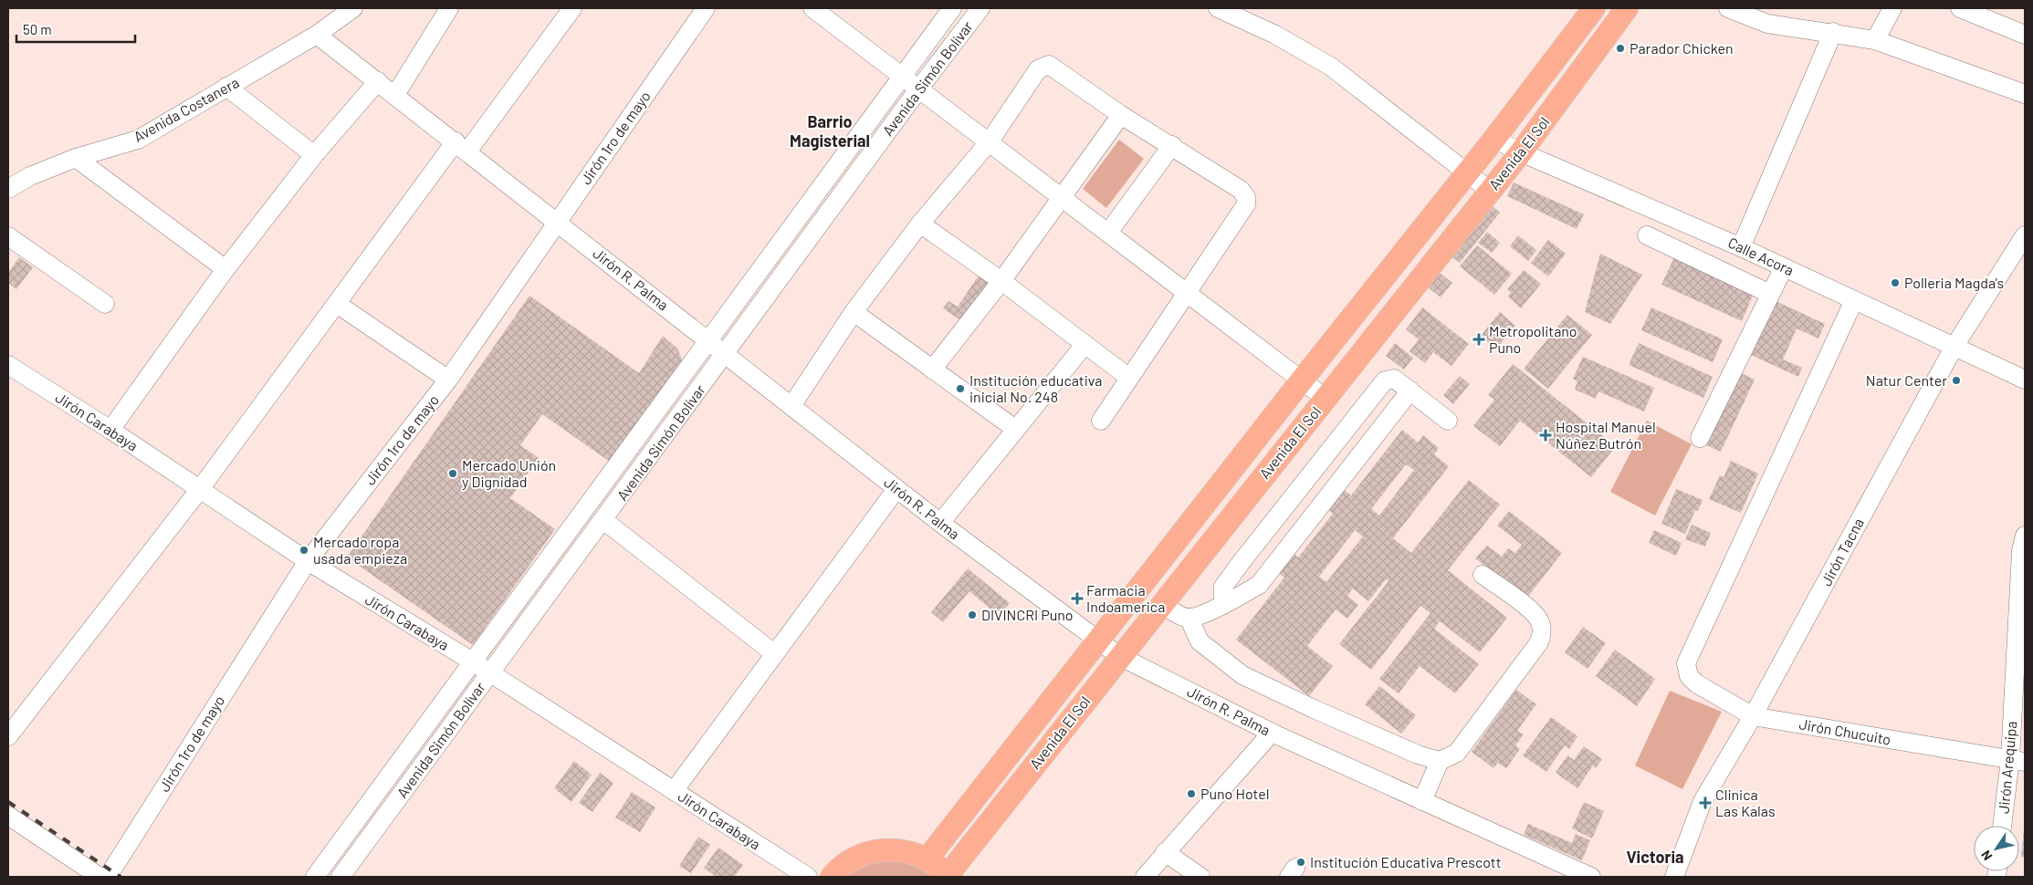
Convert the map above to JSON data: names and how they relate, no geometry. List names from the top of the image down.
{
  "streets": {
    "main road": ["Avenida El Sol"],
    "street": [
      "Avenida Simón Bolívar",
      "Avenida Costanera",
      "Jirón 1ro de mayo",
      "Calle Acora",
      "Jirón R. Palma",
      "Jirón Carabaya",
      "Jirón Tacna",
      "Jirón Chucuito",
      "Jirón Arequipa"
    ]
  },
  "crossings": [
    ["Avenida Simón Bolívar", "Jirón R. Palma"],
    ["Avenida Simón Bolívar", "Jirón Carabaya"],
    ["Avenida Costanera", "Jirón R. Palma"],
    ["Jirón 1ro de mayo", "Jirón R. Palma"],
    ["Jirón 1ro de mayo", "Jirón Carabaya"],
    ["Avenida El Sol", "Calle Acora"],
    ["Avenida El Sol", "Jirón R. Palma"],
    ["Calle Acora", "Jirón Tacna"],
    ["Calle Acora", "Jirón Chucuito"],
    ["Jirón Tacna", "Jirón Chucuito"],
    ["Jirón Chucuito", "Jirón Arequipa"]
  ],
  "districts": ["Barrio Magisterial", "Victoria"],
  "places": {
    "other": [
      "Parador Chicken",
      "Polleria Magda's",
      "Natur Center",
      "Institución educativa inicial No. 248",
      "Mercado Unión y Dignidad",
      "Mercado ropa usada empieza",
      "DIVINCRI Puno",
      "Puno Hotel",
      "Institución Educativa Prescott"
    ],
    "health": [
      "Metropolitano Puno",
      "Hospital Manuel Núñez Butrón",
      "Farmacia Indoamerica",
      "Clinica Las Kalas"
    ]
  },
  "scale_bar": "50 m",
  "north": "bottom left"
}
